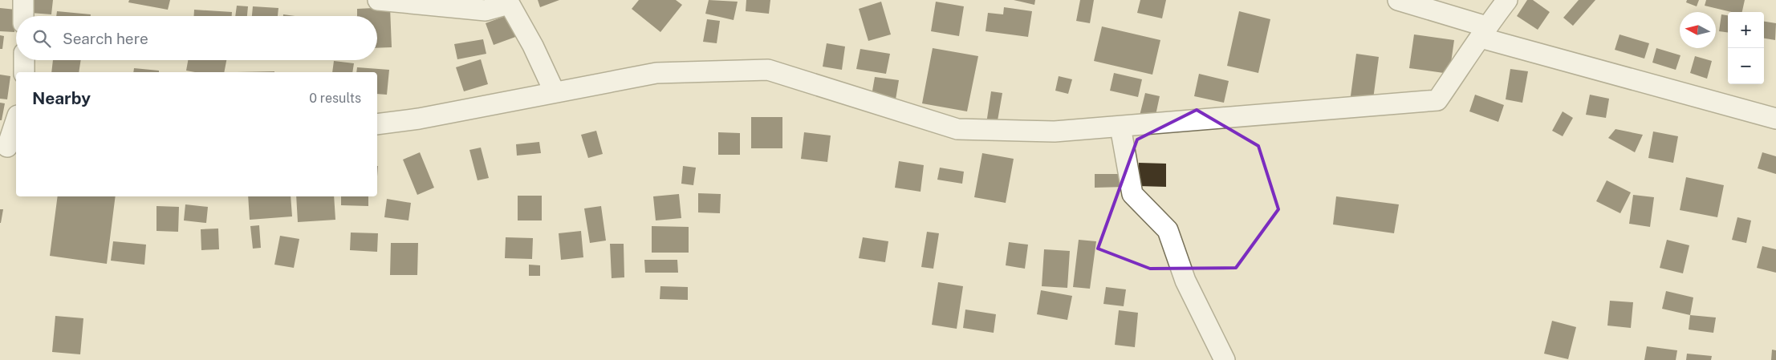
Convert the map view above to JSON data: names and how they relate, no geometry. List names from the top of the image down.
{
  "north": "left",
  "page": {
    "map_buttons": ["+", "−"],
    "search": "Search here",
    "heading": ["Nearby", "0 results"]
  }
}
